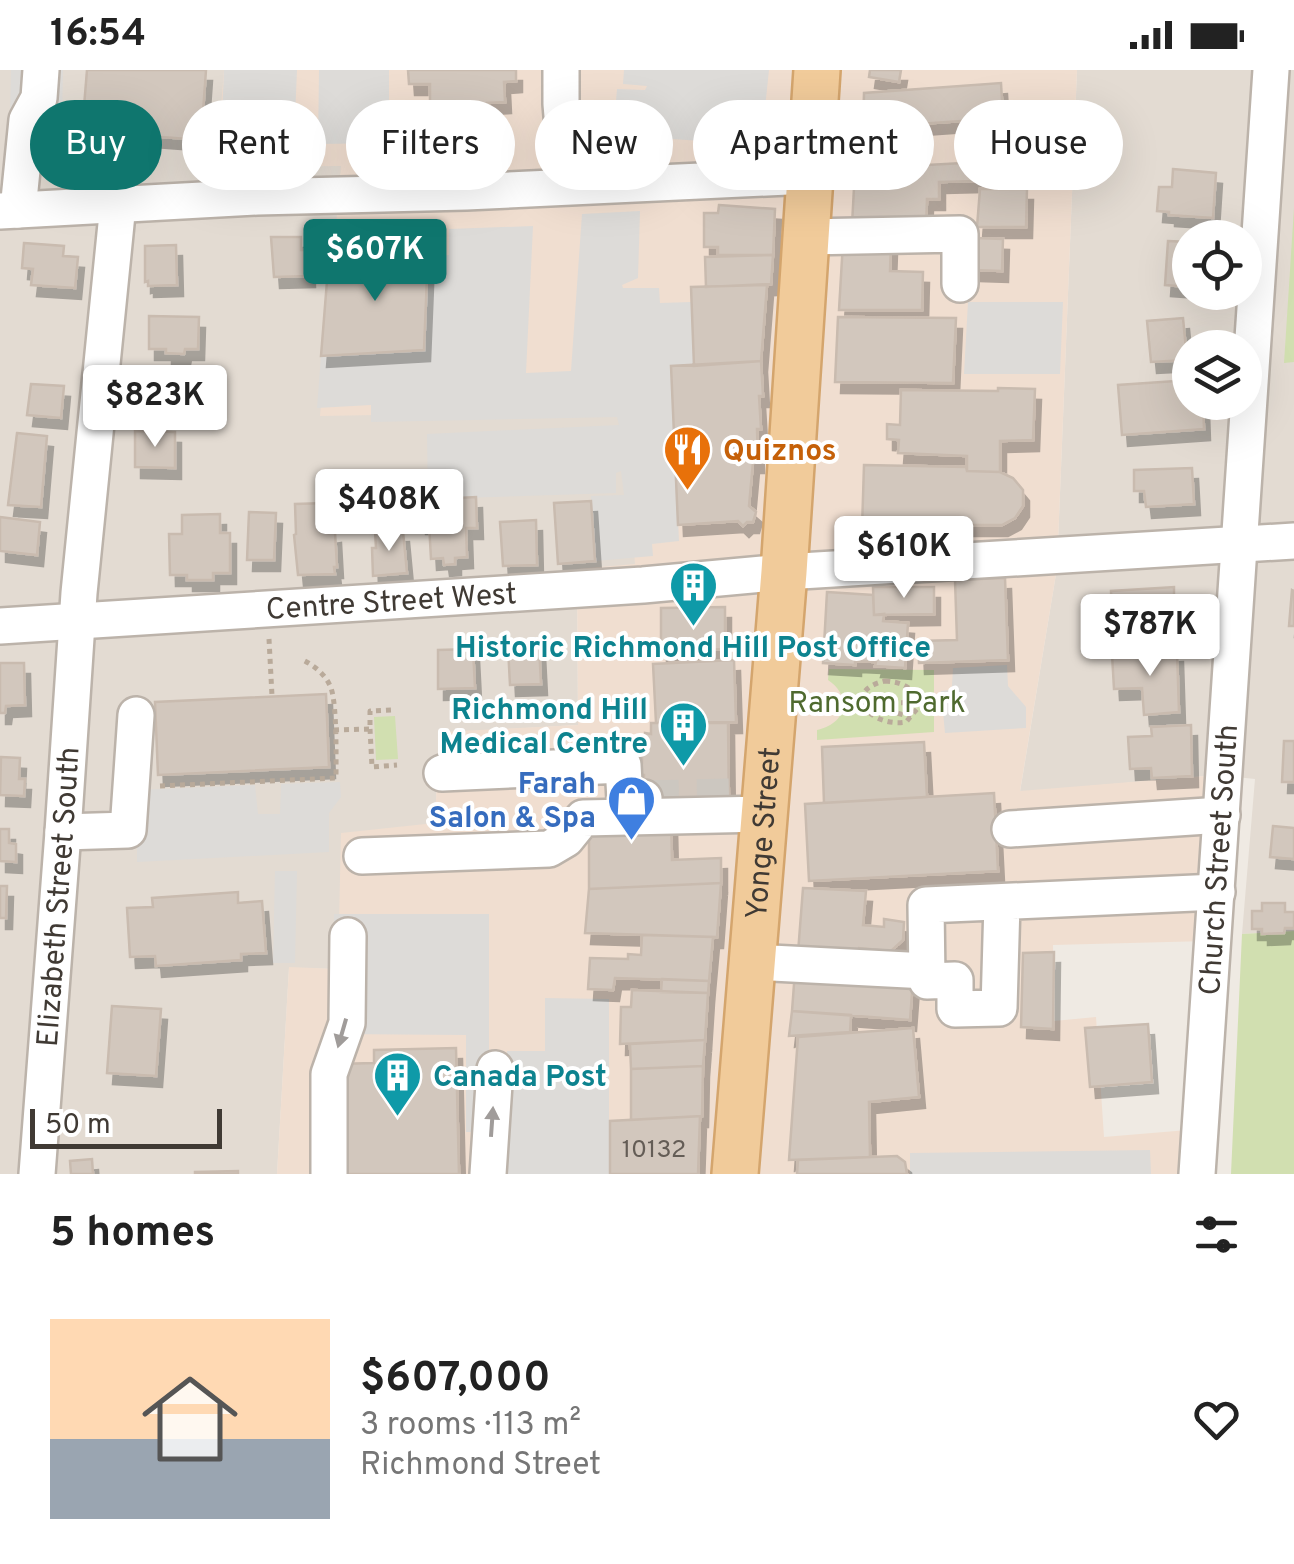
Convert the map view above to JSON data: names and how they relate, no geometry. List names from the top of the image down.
{
  "streets": {
    "main road": ["Yonge Street"],
    "street": ["Centre Street West", "Church Street South", "Elizabeth Street South"]
  },
  "crossings": [
    ["Centre Street West", "Yonge Street"],
    ["Centre Street West", "Church Street South"],
    ["Centre Street West", "Elizabeth Street South"]
  ],
  "parks": ["Ransom Park"],
  "places": {
    "restaurant": ["Quiznos"],
    "building": ["Historic Richmond Hill Post Office", "Richmond Hill Medical Centre", "Canada Post"],
    "shop": ["Farah Salon & Spa"]
  },
  "house_numbers": ["10132"],
  "scale_bar": "50 m",
  "page": {
    "status": "16:54",
    "chip": [
      "Buy",
      "Rent",
      "Filters",
      "New",
      "Apartment",
      "House"
    ],
    "price": [
      "$607K",
      "$823K",
      "$408K",
      "$610K",
      "$787K"
    ],
    "scale": "50 m",
    "heading": "5 homes",
    "list": [
      {
        "name": "$607,000",
        "note": "3 rooms · 113 m² · Richmond Street"
      }
    ]
  }
}
